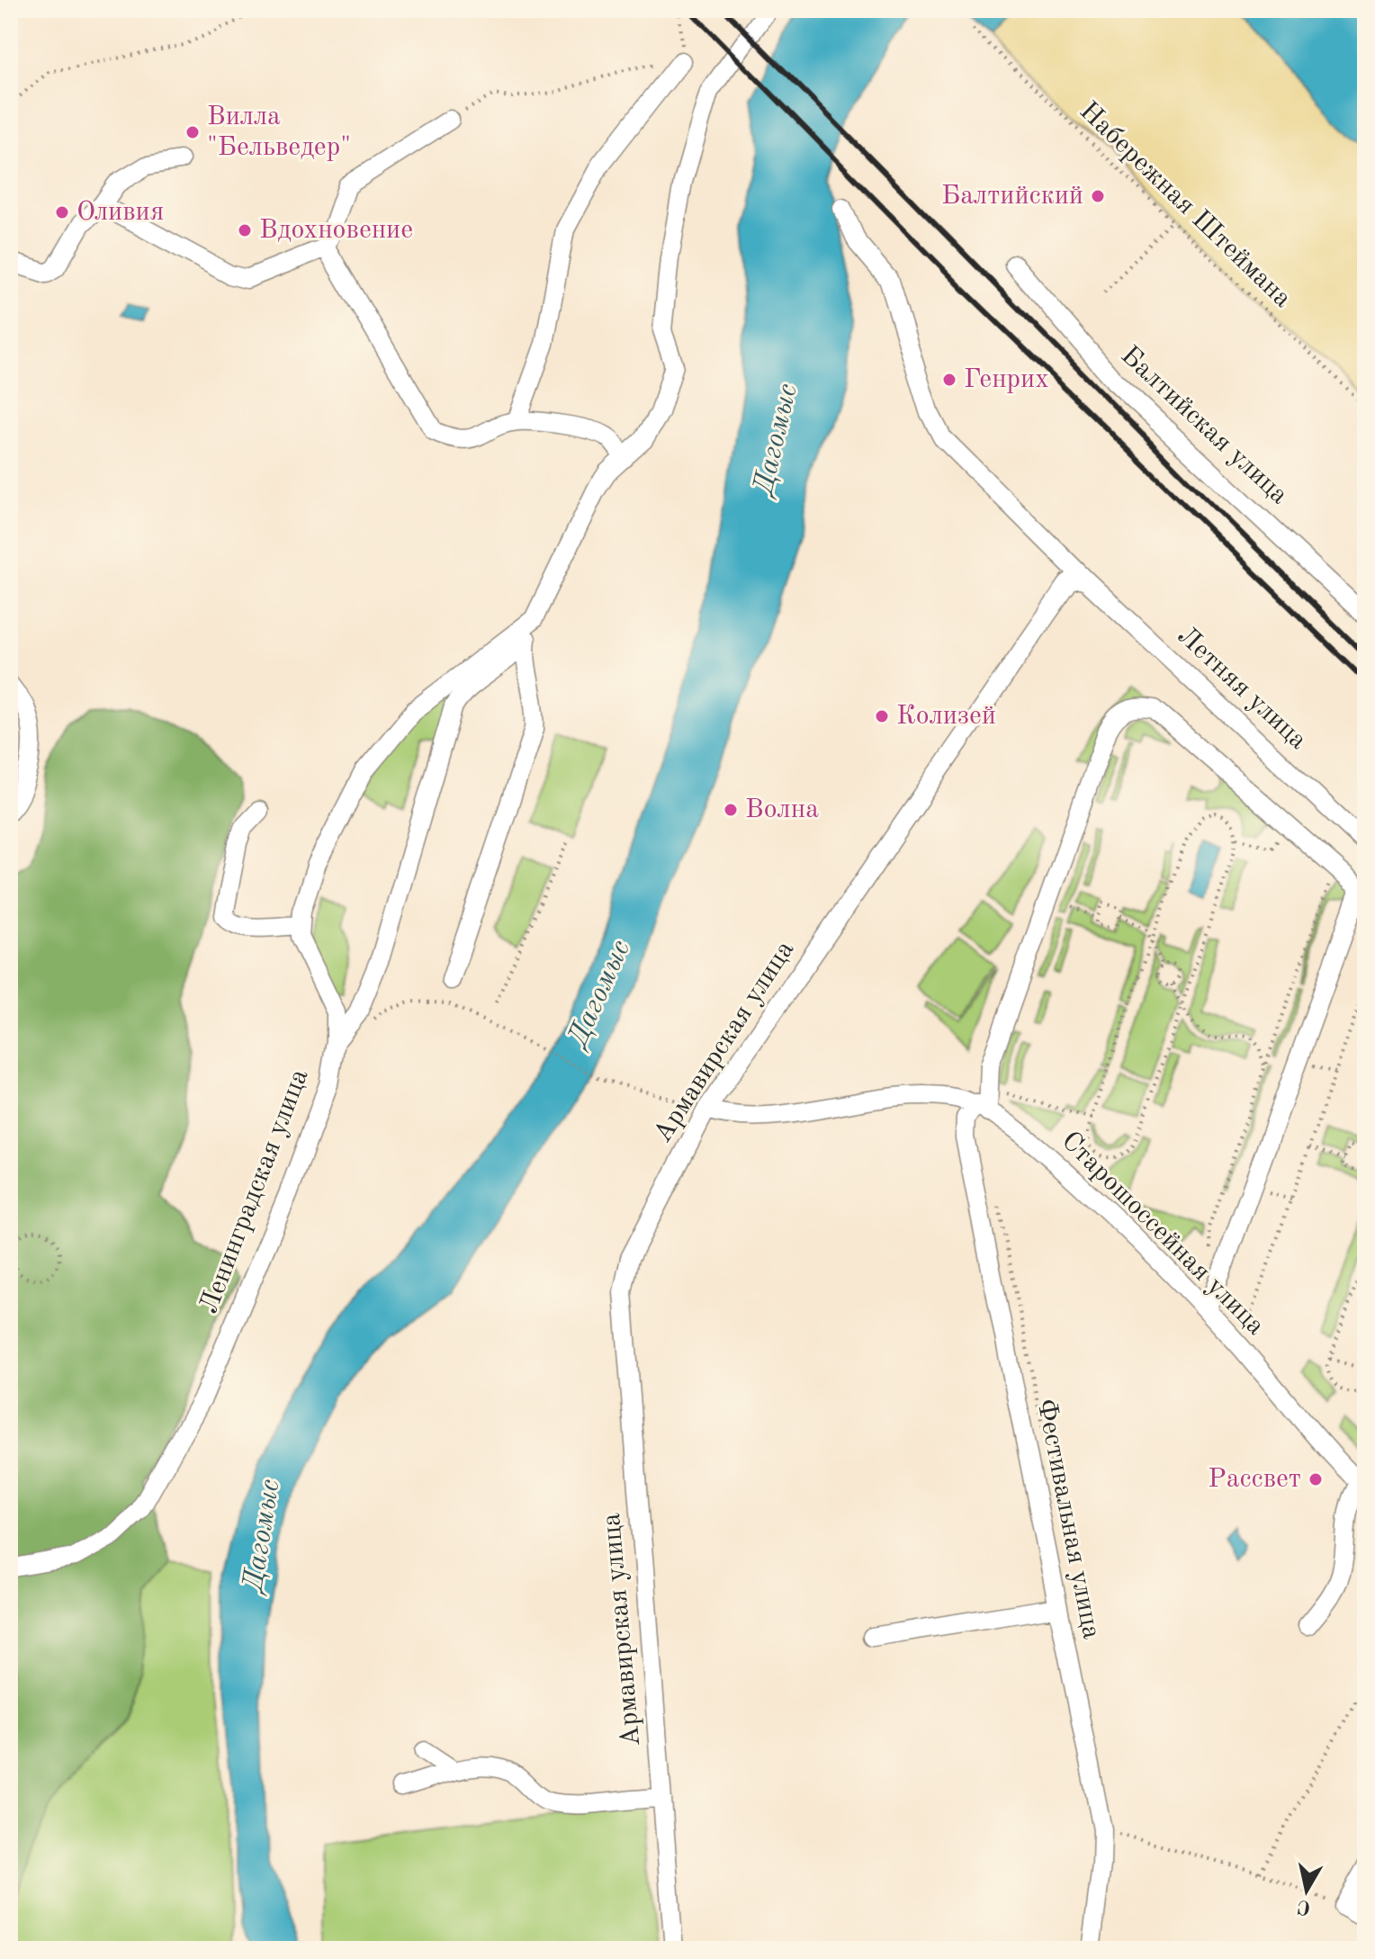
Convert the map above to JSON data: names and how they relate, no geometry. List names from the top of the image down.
{
  "streets": {
    "street": [
      "Балтийская улица",
      "Летняя улица",
      "Армавирская улица",
      "Ленинградская улица",
      "Старошоссейная улица",
      "Фестивальная улица"
    ],
    "path": ["Набережная Штеймана"]
  },
  "crossings": [
    ["Летняя улица", "Армавирская улица"],
    ["Армавирская улица", "Старошоссейная улица"],
    ["Старошоссейная улица", "Фестивальная улица"]
  ],
  "water": ["Дагомыс"],
  "places": [
    "Вилла \"Бельведер\"",
    "Балтийский",
    "Оливия",
    "Вдохновение",
    "Генрих",
    "Колизей",
    "Волна",
    "Рассвет"
  ],
  "north": "bottom"
}
